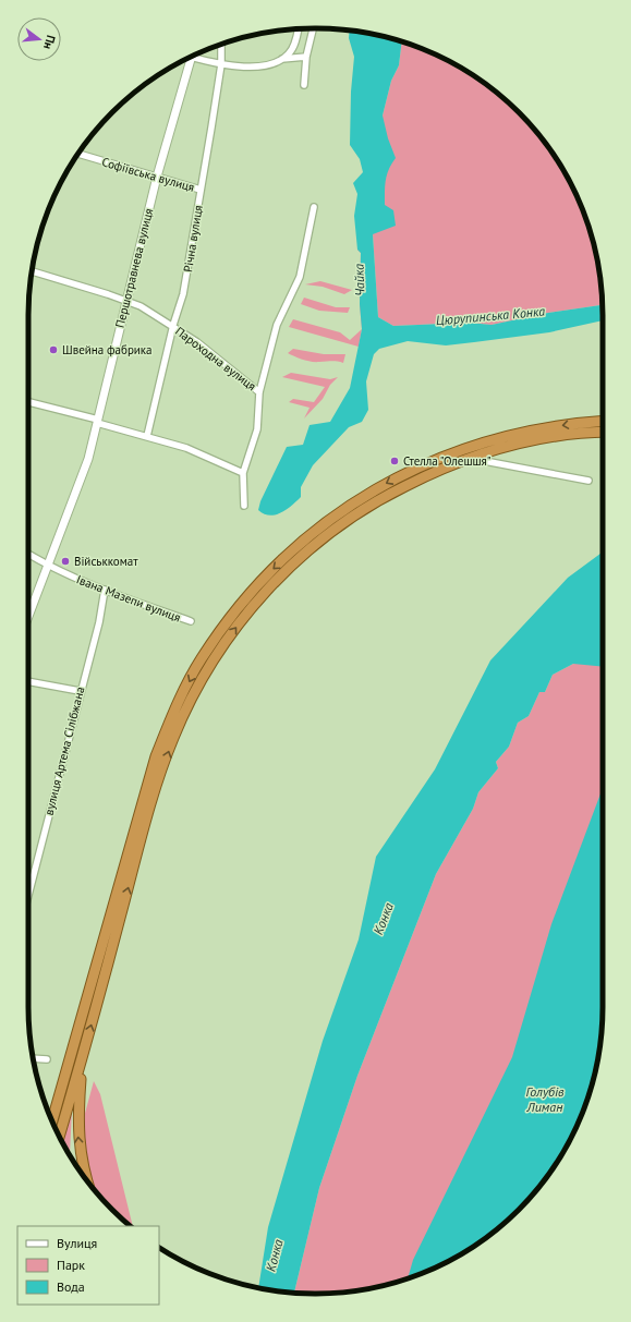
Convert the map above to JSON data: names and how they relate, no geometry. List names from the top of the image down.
{
  "streets": {
    "street": [
      "Софіївська вулиця",
      "Річна вулиця",
      "Першотравнева вулиця",
      "Пароходна вулиця",
      "Івана Мазепи вулиця",
      "вулиця Артема Сілібжана"
    ]
  },
  "crossings": [
    ["Софіївська вулиця", "Річна вулиця"],
    ["Софіївська вулиця", "Першотравнева вулиця"],
    ["Річна вулиця", "Пароходна вулиця"],
    ["Першотравнева вулиця", "Пароходна вулиця"],
    ["Першотравнева вулиця", "Івана Мазепи вулиця"],
    ["Івана Мазепи вулиця", "вулиця Артема Сілібжана"]
  ],
  "water": [
    "Чайка",
    "Цюрупинська Конка",
    "Конка",
    "Голубів Лиман"
  ],
  "places": ["Швейна фабрика", "Стелла \"Олешшя\"", "Військкомат"],
  "legend": ["Вулиця", "Парк", "Вода"],
  "north": "right"
}
